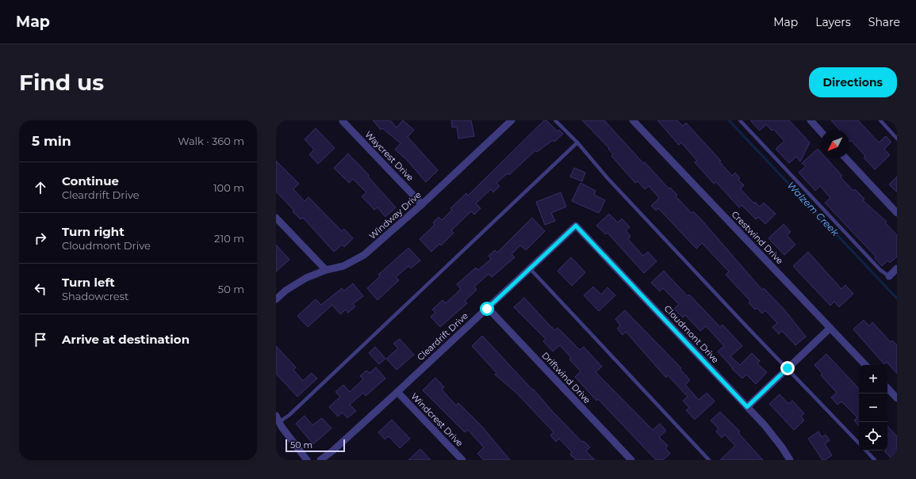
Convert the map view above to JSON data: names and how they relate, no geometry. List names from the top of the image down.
{
  "streets": {
    "street": [
      "Waycrest Drive",
      "Windway Drive",
      "Crestwind Drive",
      "Cloudmont Drive",
      "Cleardrift Drive",
      "Driftwind Drive",
      "Windcrest Drive"
    ]
  },
  "crossings": [
    ["Waycrest Drive", "Windway Drive"],
    ["Cloudmont Drive", "Cleardrift Drive"],
    ["Cleardrift Drive", "Driftwind Drive"],
    ["Cleardrift Drive", "Windcrest Drive"]
  ],
  "water": ["Walzem Creek"],
  "scale_bar": "50 m",
  "north": "bottom left",
  "page": {
    "header": "Map",
    "nav": ["Map", "Layers", "Share"],
    "buttons": "Directions",
    "title": "Find us",
    "heading": ["5 min", "Walk · 360 m"],
    "list": [
      ["Continue", "Cleardrift Drive", "100 m"],
      ["Turn right", "Cloudmont Drive", "210 m"],
      ["Turn left", "Shadowcrest", "50 m"],
      "Arrive at destination"
    ],
    "map_buttons": ["+", "−"],
    "scale": "50 m"
  }
}
